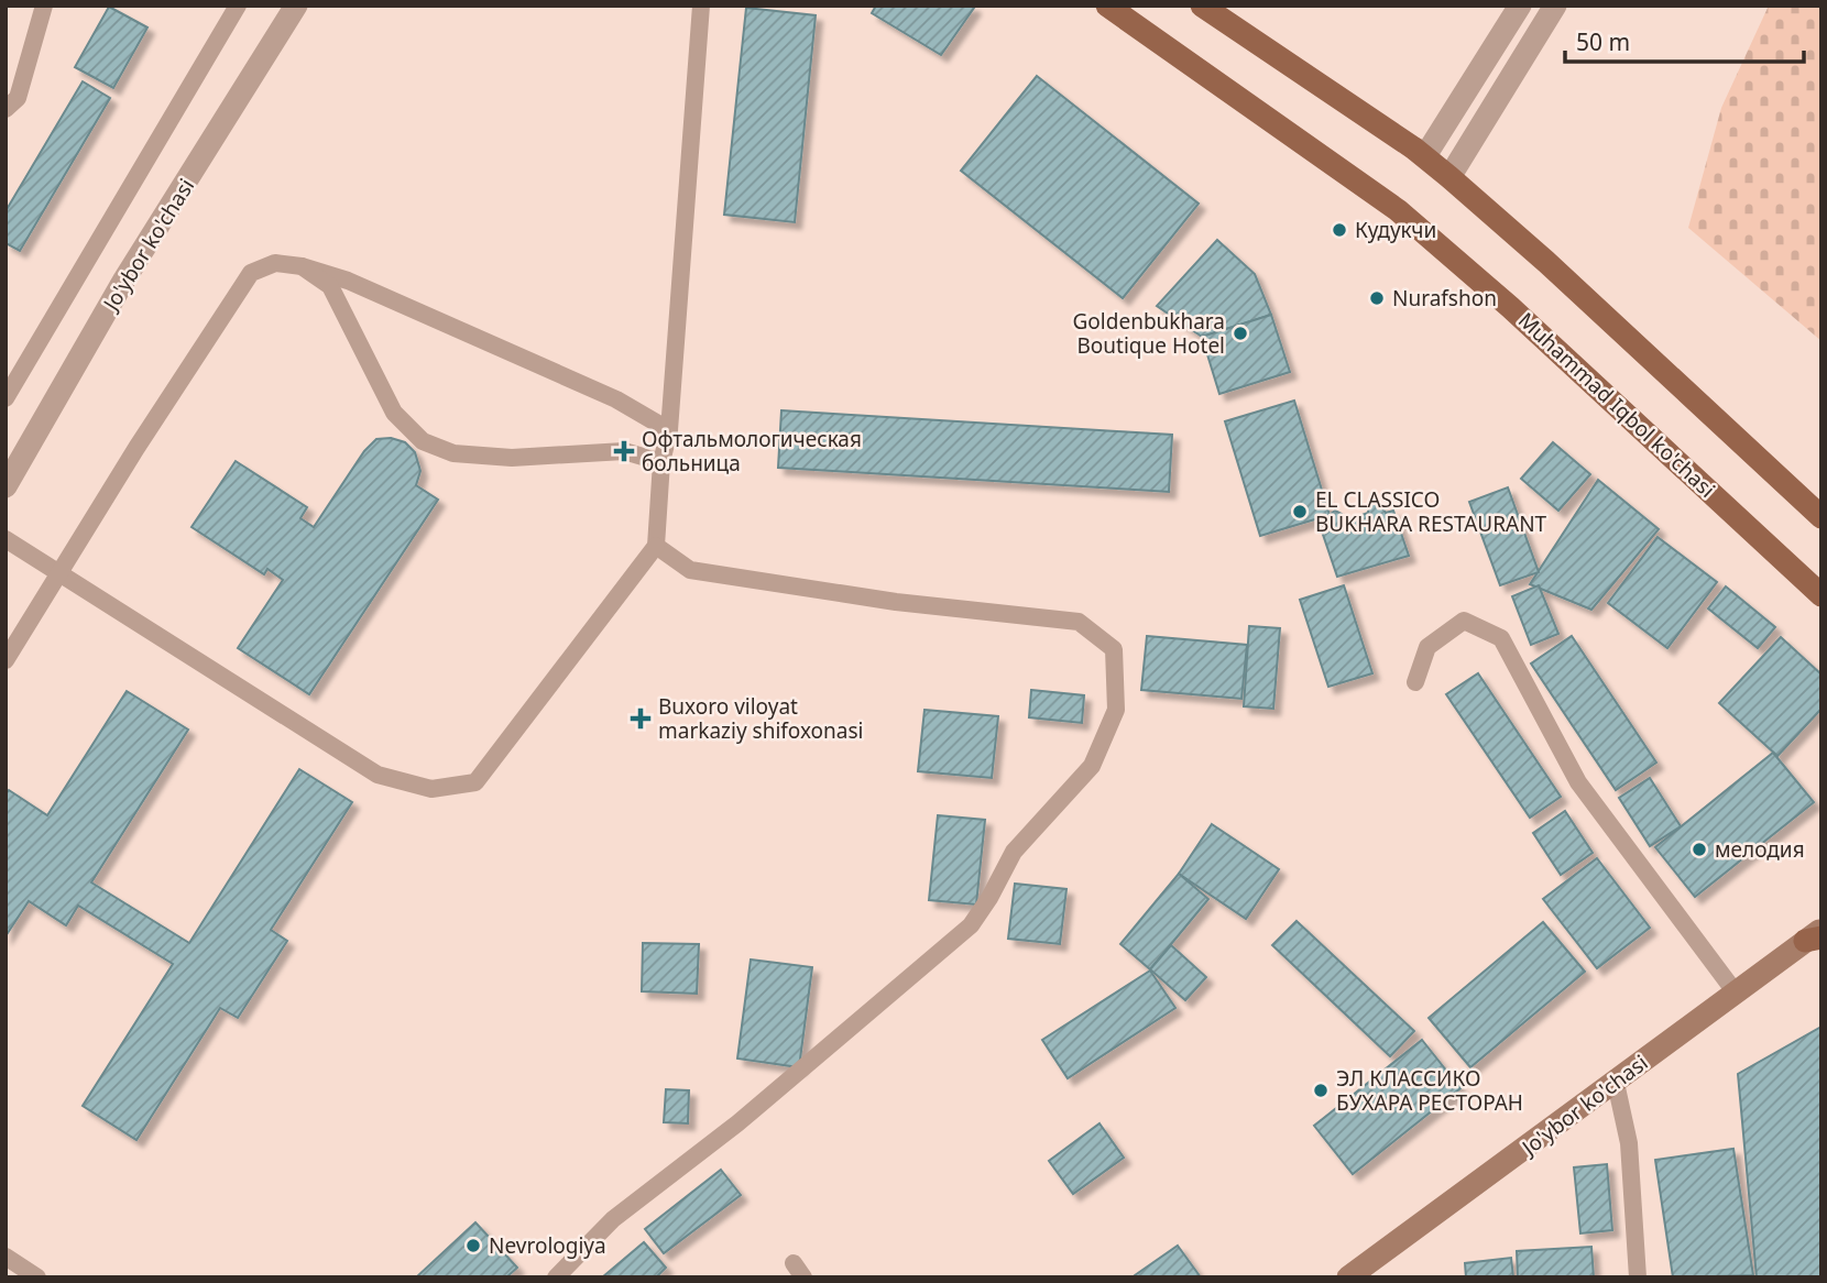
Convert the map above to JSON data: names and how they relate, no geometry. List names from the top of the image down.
{
  "streets": {
    "main road": ["Muhammad Iqbol ko'chasi"],
    "street": ["Jo'ybor ko'chasi"]
  },
  "places": {
    "other": [
      "Кудукчи",
      "Nurafshon",
      "Goldenbukhara Boutique Hotel",
      "EL CLASSICO BUKHARA RESTAURANT",
      "мелодия",
      "ЭЛ КЛАССИКО БУХАРА РЕСТОРАН",
      "Nevrologiya"
    ],
    "health": ["Офтальмологическая больница", "Buxoro viloyat markaziy shifoxonasi"]
  },
  "scale_bar": "50 m"
}
